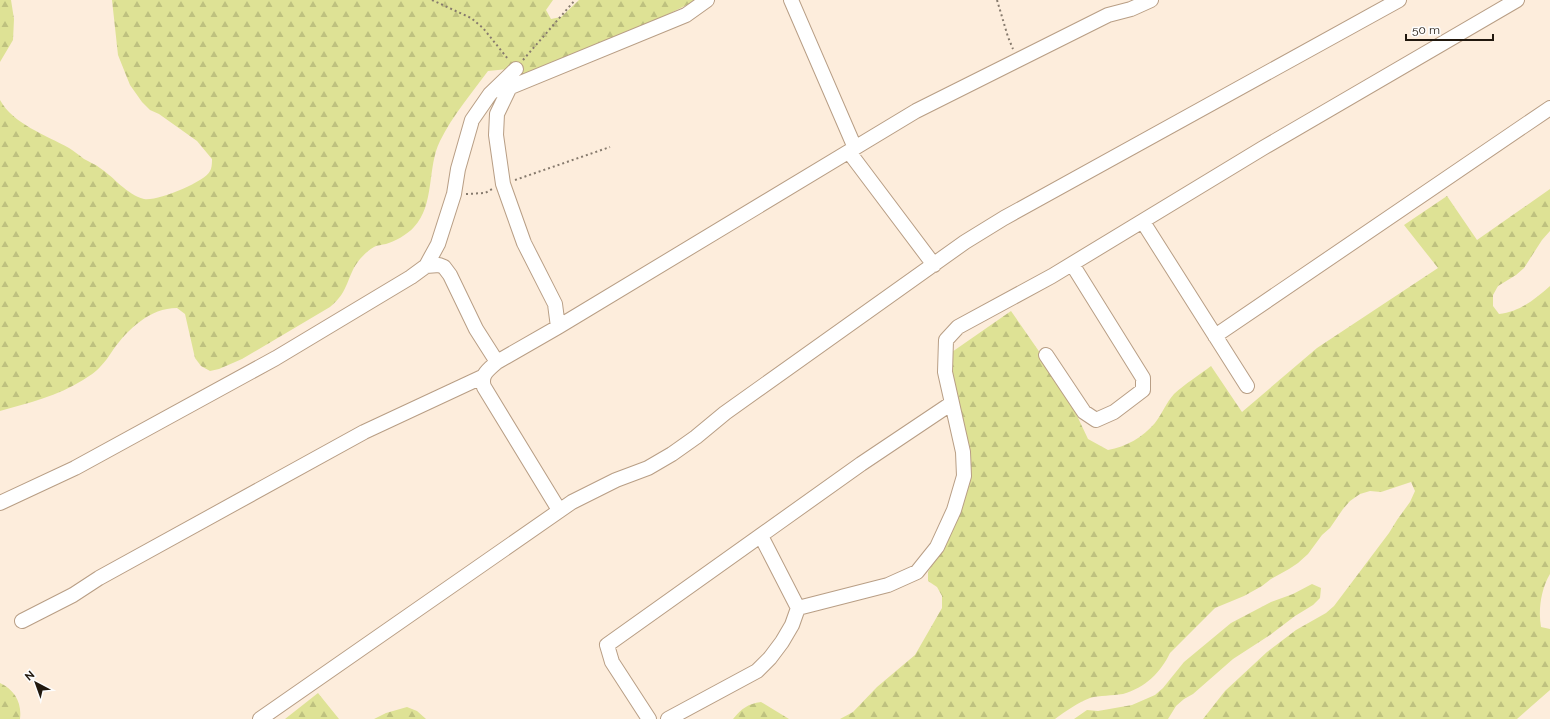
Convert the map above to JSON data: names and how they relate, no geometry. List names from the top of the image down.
{
  "scale_bar": "50 m",
  "north": "top left"
}
